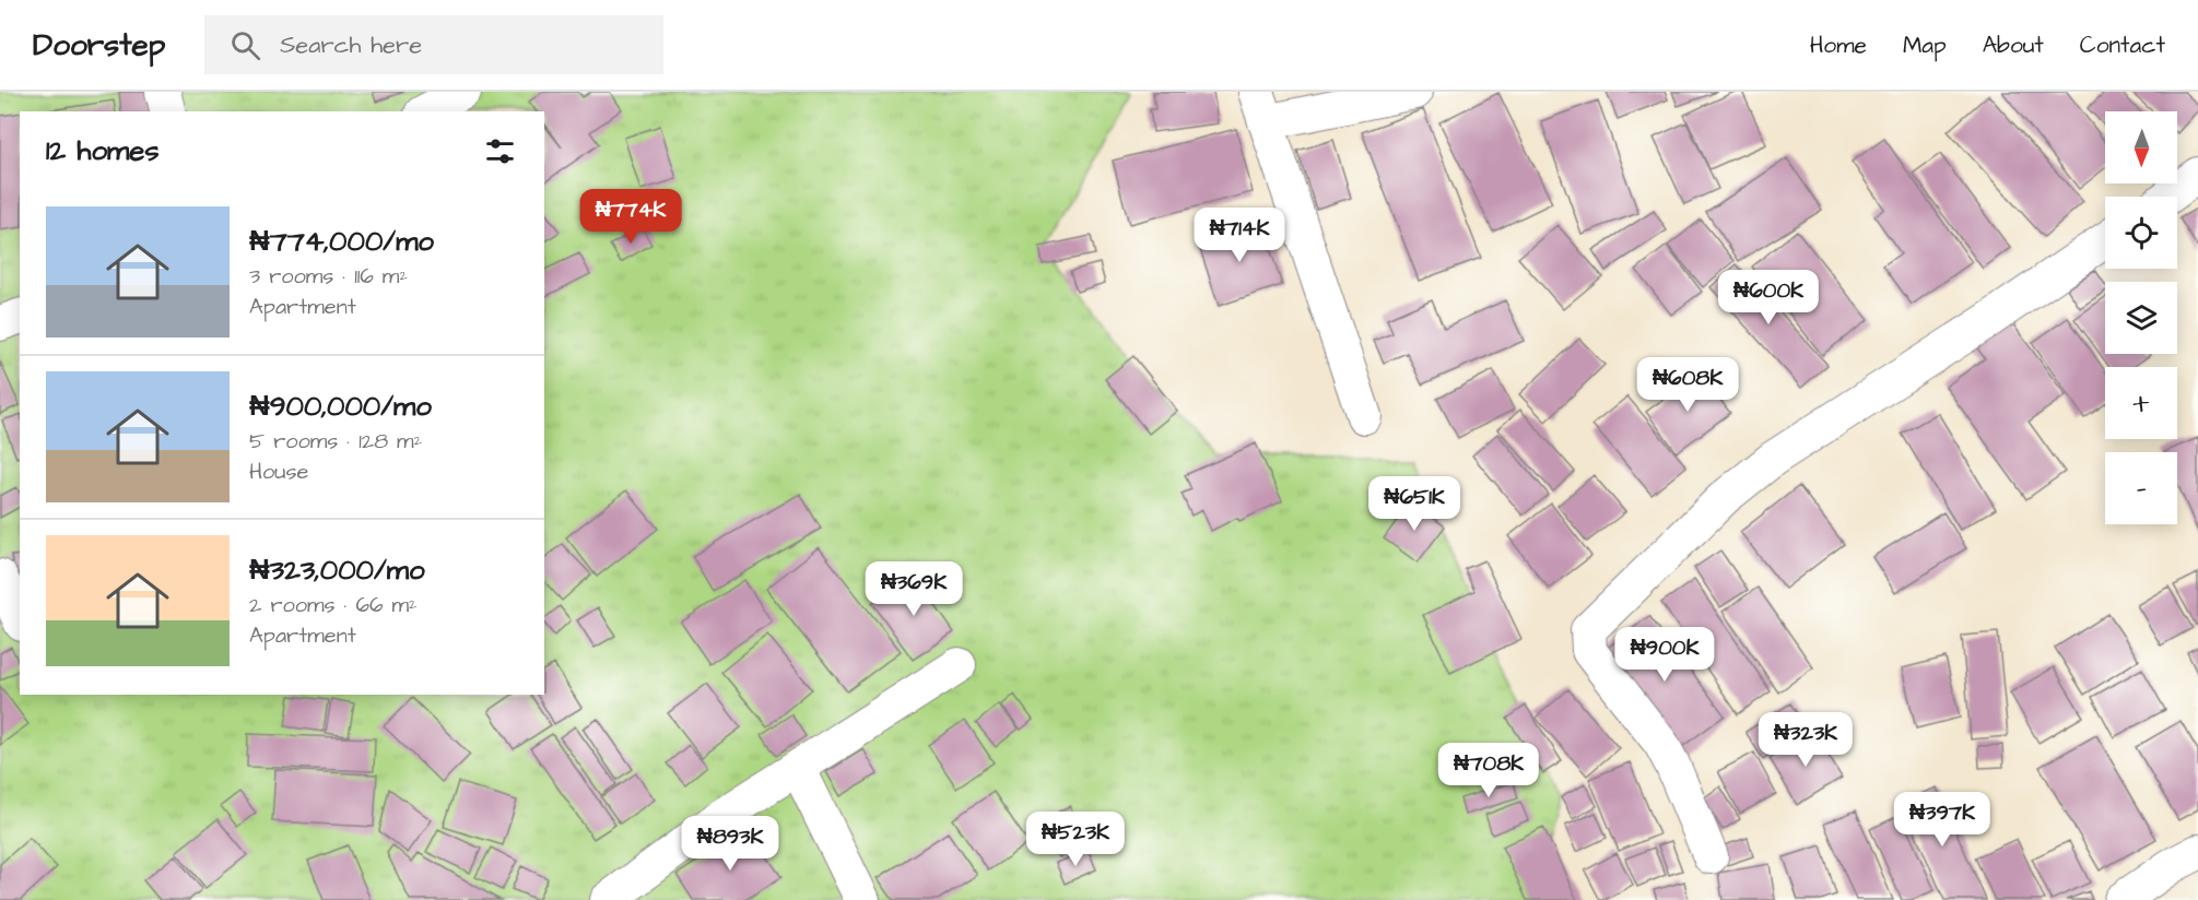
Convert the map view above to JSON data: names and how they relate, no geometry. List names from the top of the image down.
{
  "north": "bottom",
  "page": {
    "header": "Doorstep",
    "search": "Search here",
    "nav": [
      "Home",
      "Map",
      "About",
      "Contact"
    ],
    "map_buttons": ["+", "−"],
    "heading": "12 homes",
    "price": [
      "₦774K",
      "₦714K",
      "₦600K",
      "₦608K",
      "₦651K",
      "₦369K",
      "₦900K",
      "₦323K",
      "₦708K",
      "₦397K",
      "₦523K",
      "₦893K"
    ],
    "list": [
      {
        "name": "₦774,000/mo",
        "note": "3 rooms · 116 m² · Apartment"
      },
      {
        "name": "₦900,000/mo",
        "note": "5 rooms · 128 m² · House"
      },
      {
        "name": "₦323,000/mo",
        "note": "2 rooms · 66 m² · Apartment"
      }
    ]
  }
}
